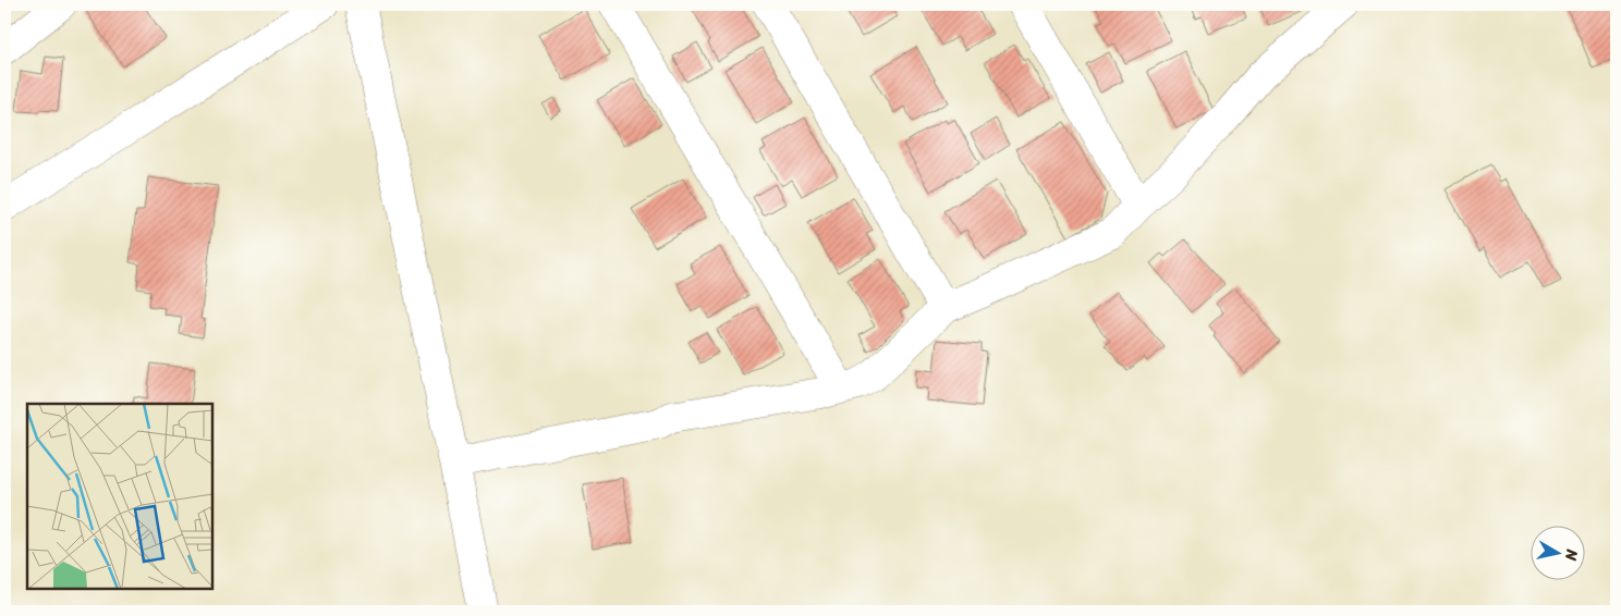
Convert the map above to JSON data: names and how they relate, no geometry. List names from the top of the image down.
{
  "north": "right"
}
